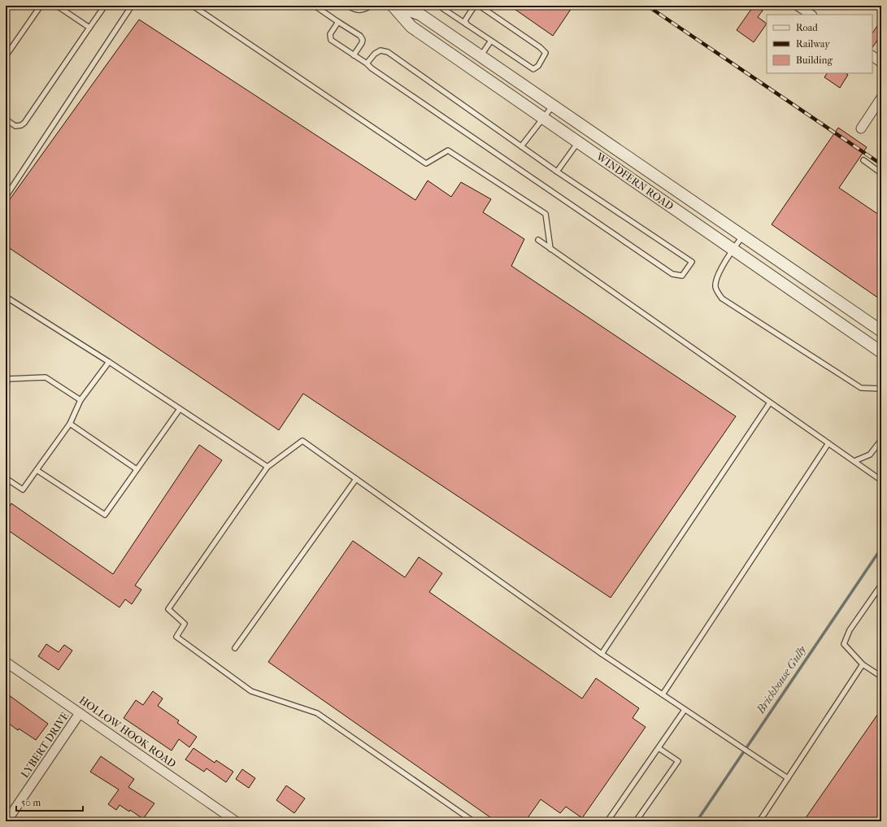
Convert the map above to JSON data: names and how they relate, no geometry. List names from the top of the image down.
{
  "streets": {
    "street": ["WINDFERN ROAD", "HOLLOW HOOK ROAD", "LYBERT DRIVE"]
  },
  "crossings": [
    ["HOLLOW HOOK ROAD", "LYBERT DRIVE"]
  ],
  "water": ["Brickhouse Gully"],
  "legend": ["Road", "Railway", "Building"],
  "scale_bar": "50 m"
}
